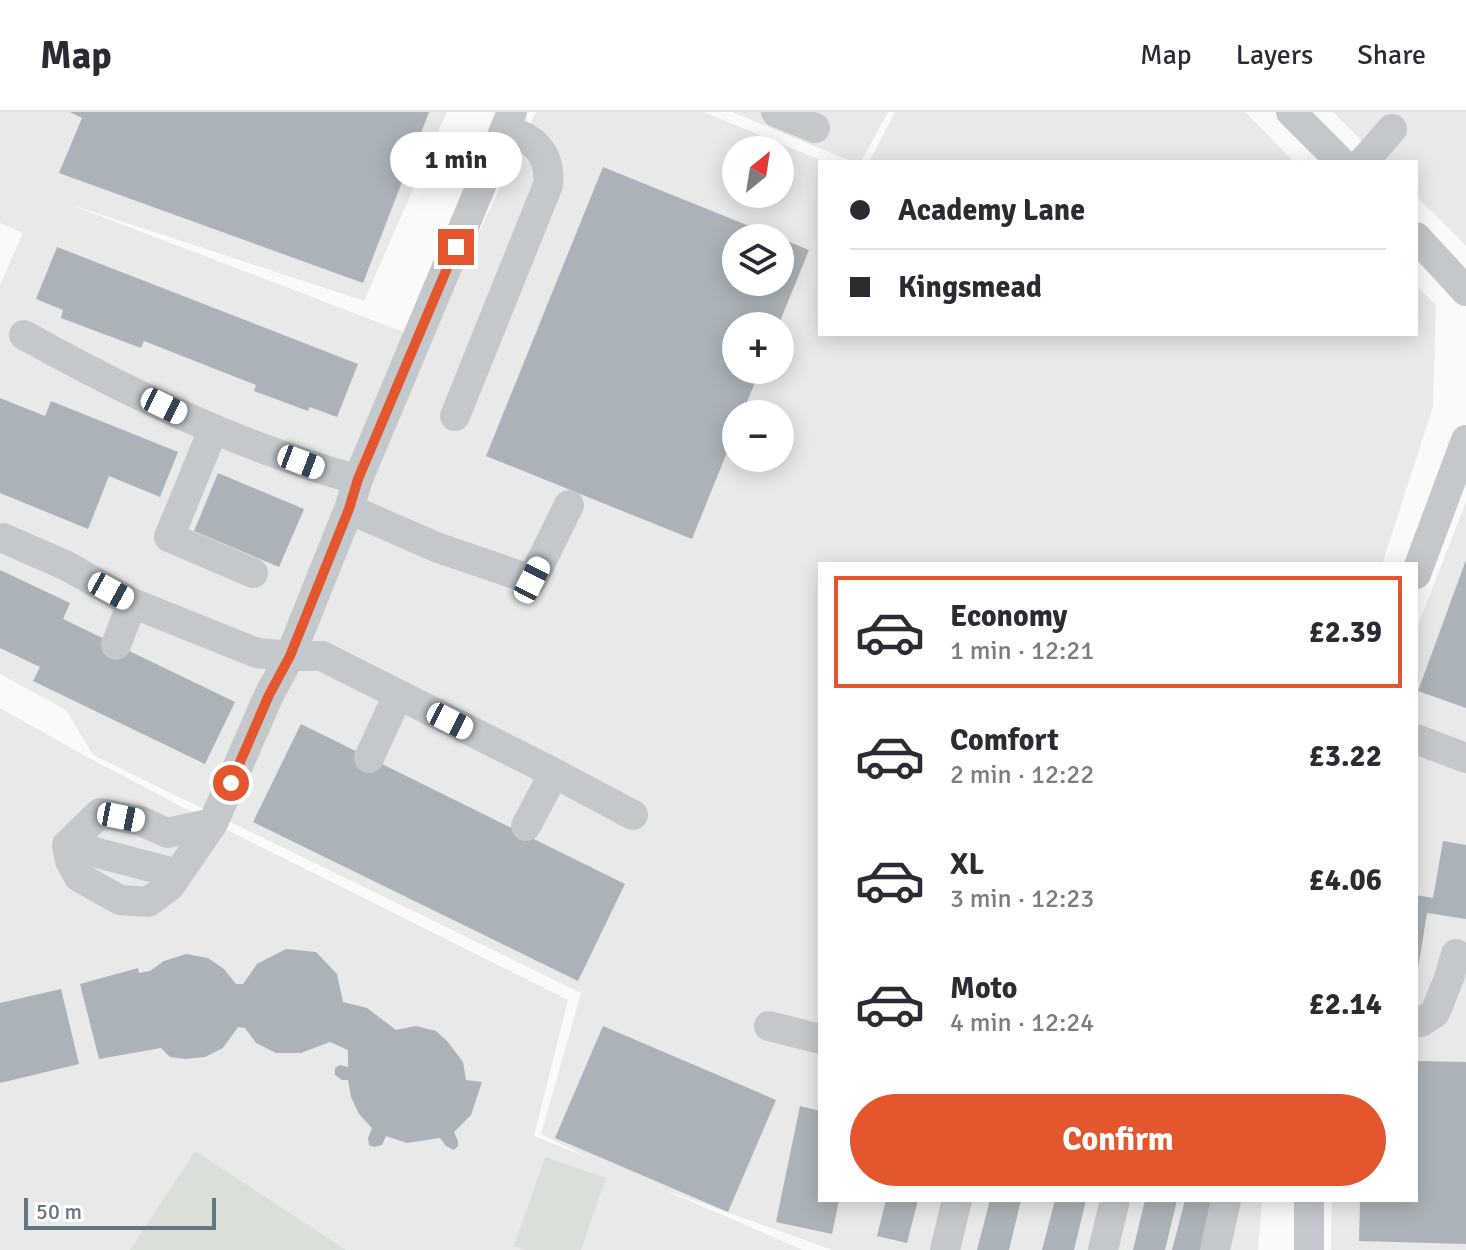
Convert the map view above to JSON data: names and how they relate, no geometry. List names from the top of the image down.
{
  "scale_bar": "50 m",
  "north": "top right",
  "page": {
    "header": "Map",
    "nav": ["Map", "Layers", "Share"],
    "bubble": "1 min",
    "map_buttons": ["+", "−"],
    "banner": ["Academy Lane", "Kingsmead"],
    "list": [
      {
        "name": "Economy",
        "note": "1 min · 12:21",
        "value": "£2.39"
      },
      {
        "name": "Comfort",
        "note": "2 min · 12:22",
        "value": "£3.22"
      },
      {
        "name": "XL",
        "note": "3 min · 12:23",
        "value": "£4.06"
      },
      {
        "name": "Moto",
        "note": "4 min · 12:24",
        "value": "£2.14"
      }
    ],
    "buttons": "Confirm",
    "scale": "50 m"
  }
}
